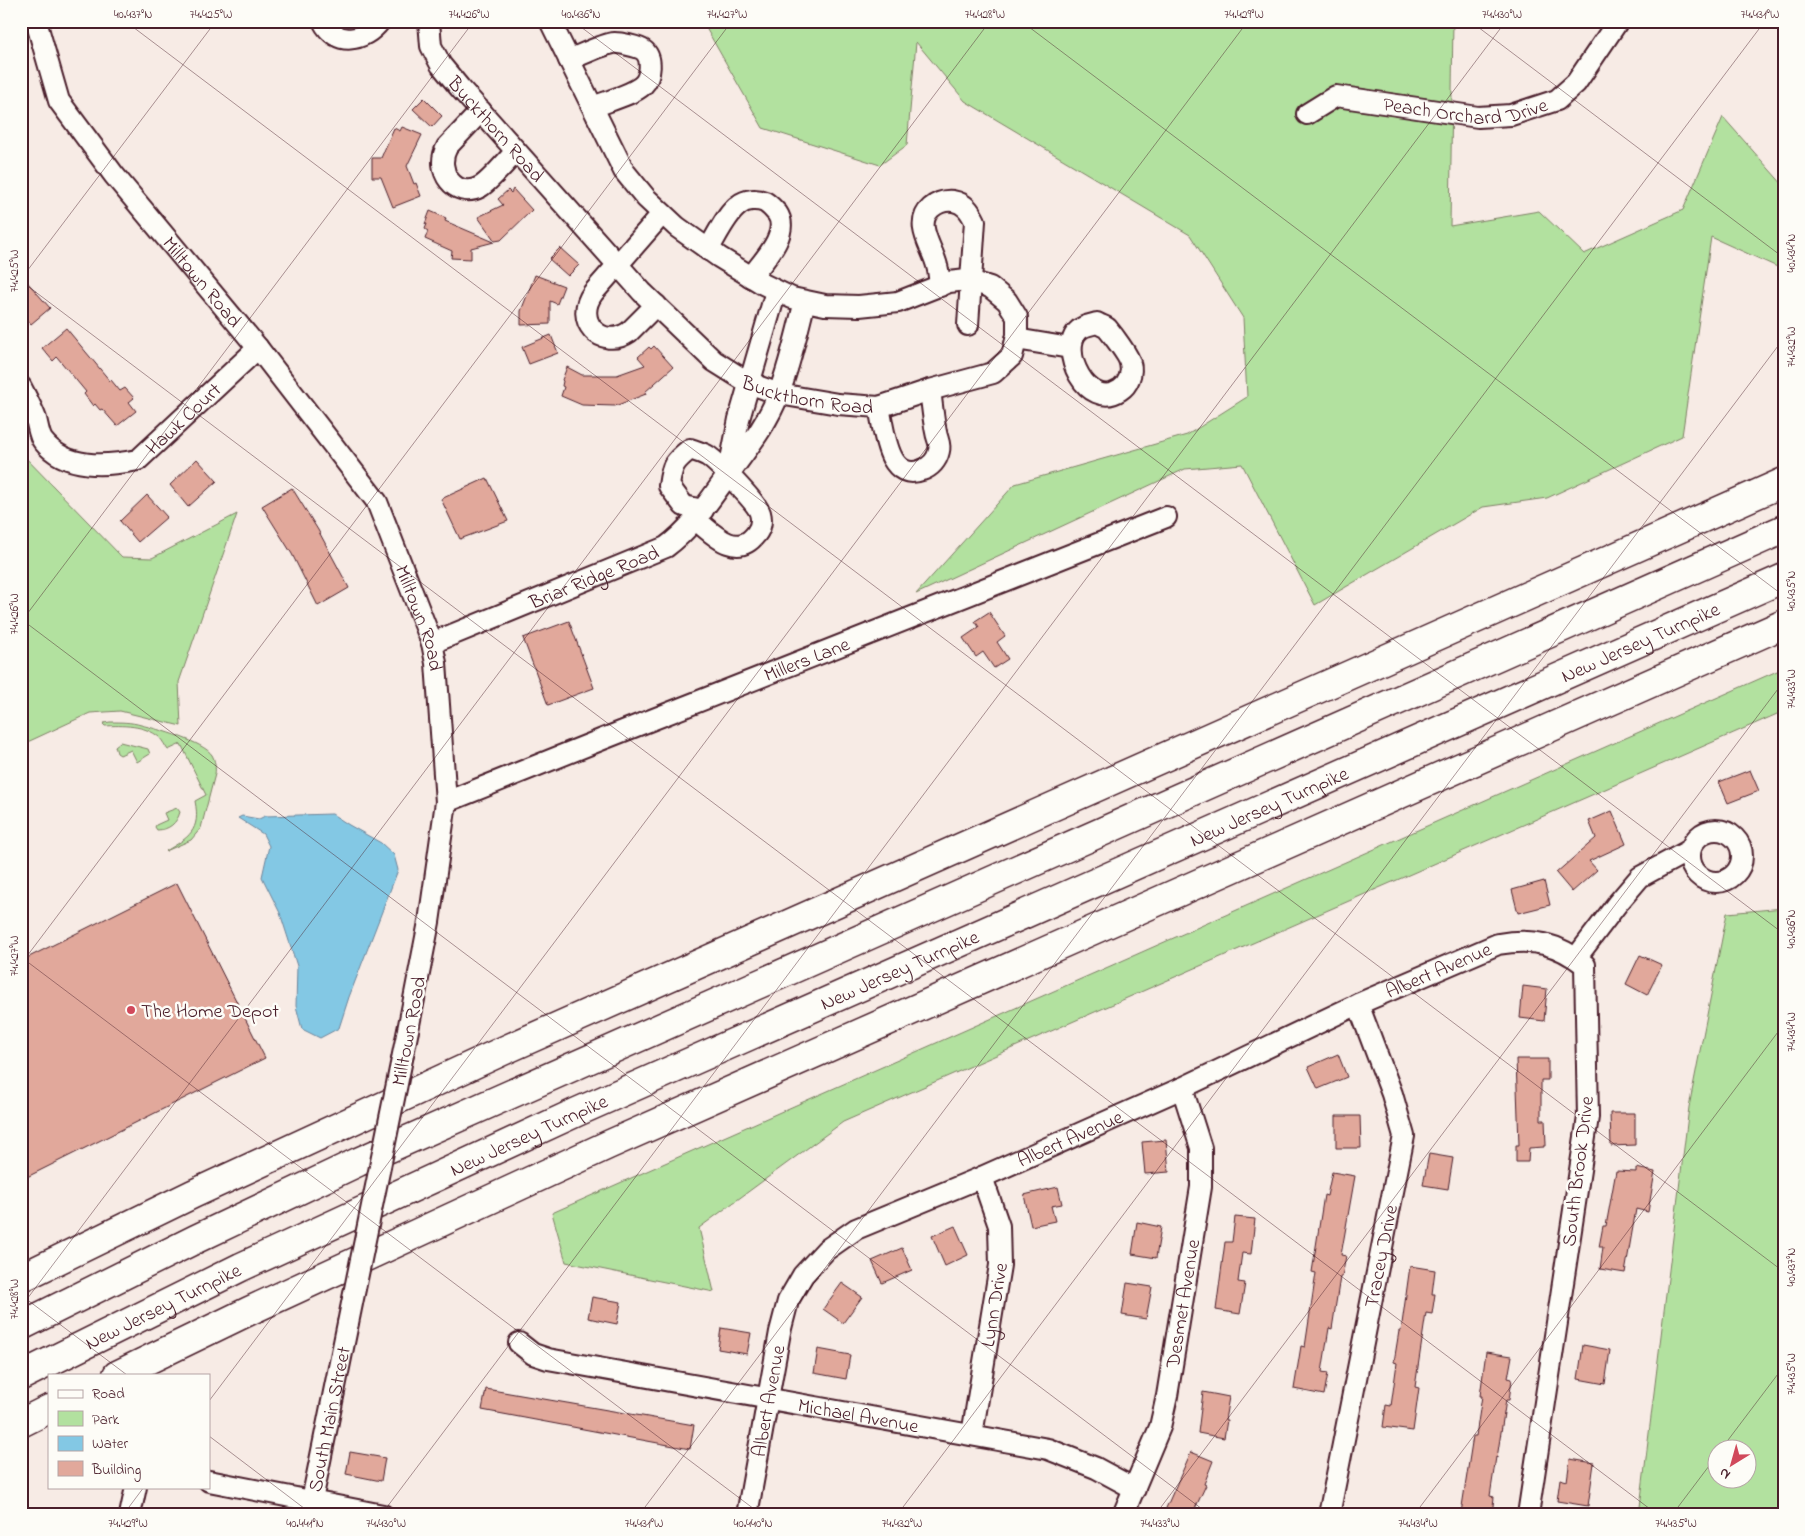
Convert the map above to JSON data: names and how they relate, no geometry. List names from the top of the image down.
{
  "streets": {
    "highway": ["New Jersey Turnpike"],
    "street": [
      "Peach Orchard Drive",
      "Buckthorn Road",
      "Milltown Road",
      "Hawk Court",
      "Briar Ridge Road",
      "Millers Lane",
      "Albert Avenue",
      "South Brook Drive",
      "Tracey Drive",
      "Desmet Avenue",
      "Lynn Drive",
      "Michael Avenue",
      "South Main Street"
    ]
  },
  "crossings": [
    ["Buckthorn Road", "Briar Ridge Road"],
    ["Milltown Road", "Hawk Court"],
    ["Milltown Road", "Briar Ridge Road"],
    ["Milltown Road", "Millers Lane"],
    ["Milltown Road", "South Main Street"],
    ["Albert Avenue", "South Brook Drive"],
    ["Albert Avenue", "Tracey Drive"],
    ["Albert Avenue", "Desmet Avenue"],
    ["Albert Avenue", "Lynn Drive"],
    ["Albert Avenue", "Michael Avenue"],
    ["Desmet Avenue", "Michael Avenue"],
    ["Lynn Drive", "Michael Avenue"]
  ],
  "places": ["The Home Depot"],
  "legend": [
    "Road",
    "Park",
    "Water",
    "Building"
  ],
  "north": "bottom left",
  "coordinates": [
    "40.437°N",
    "74.425°W",
    "74.426°W",
    "40.436°N",
    "74.427°W",
    "74.428°W",
    "74.429°W",
    "74.430°W",
    "74.431°W",
    "40.434°N",
    "74.432°W",
    "40.435°N",
    "74.433°W",
    "74.434°W",
    "74.435°W",
    "40.441°N",
    "40.440°N"
  ]
}
